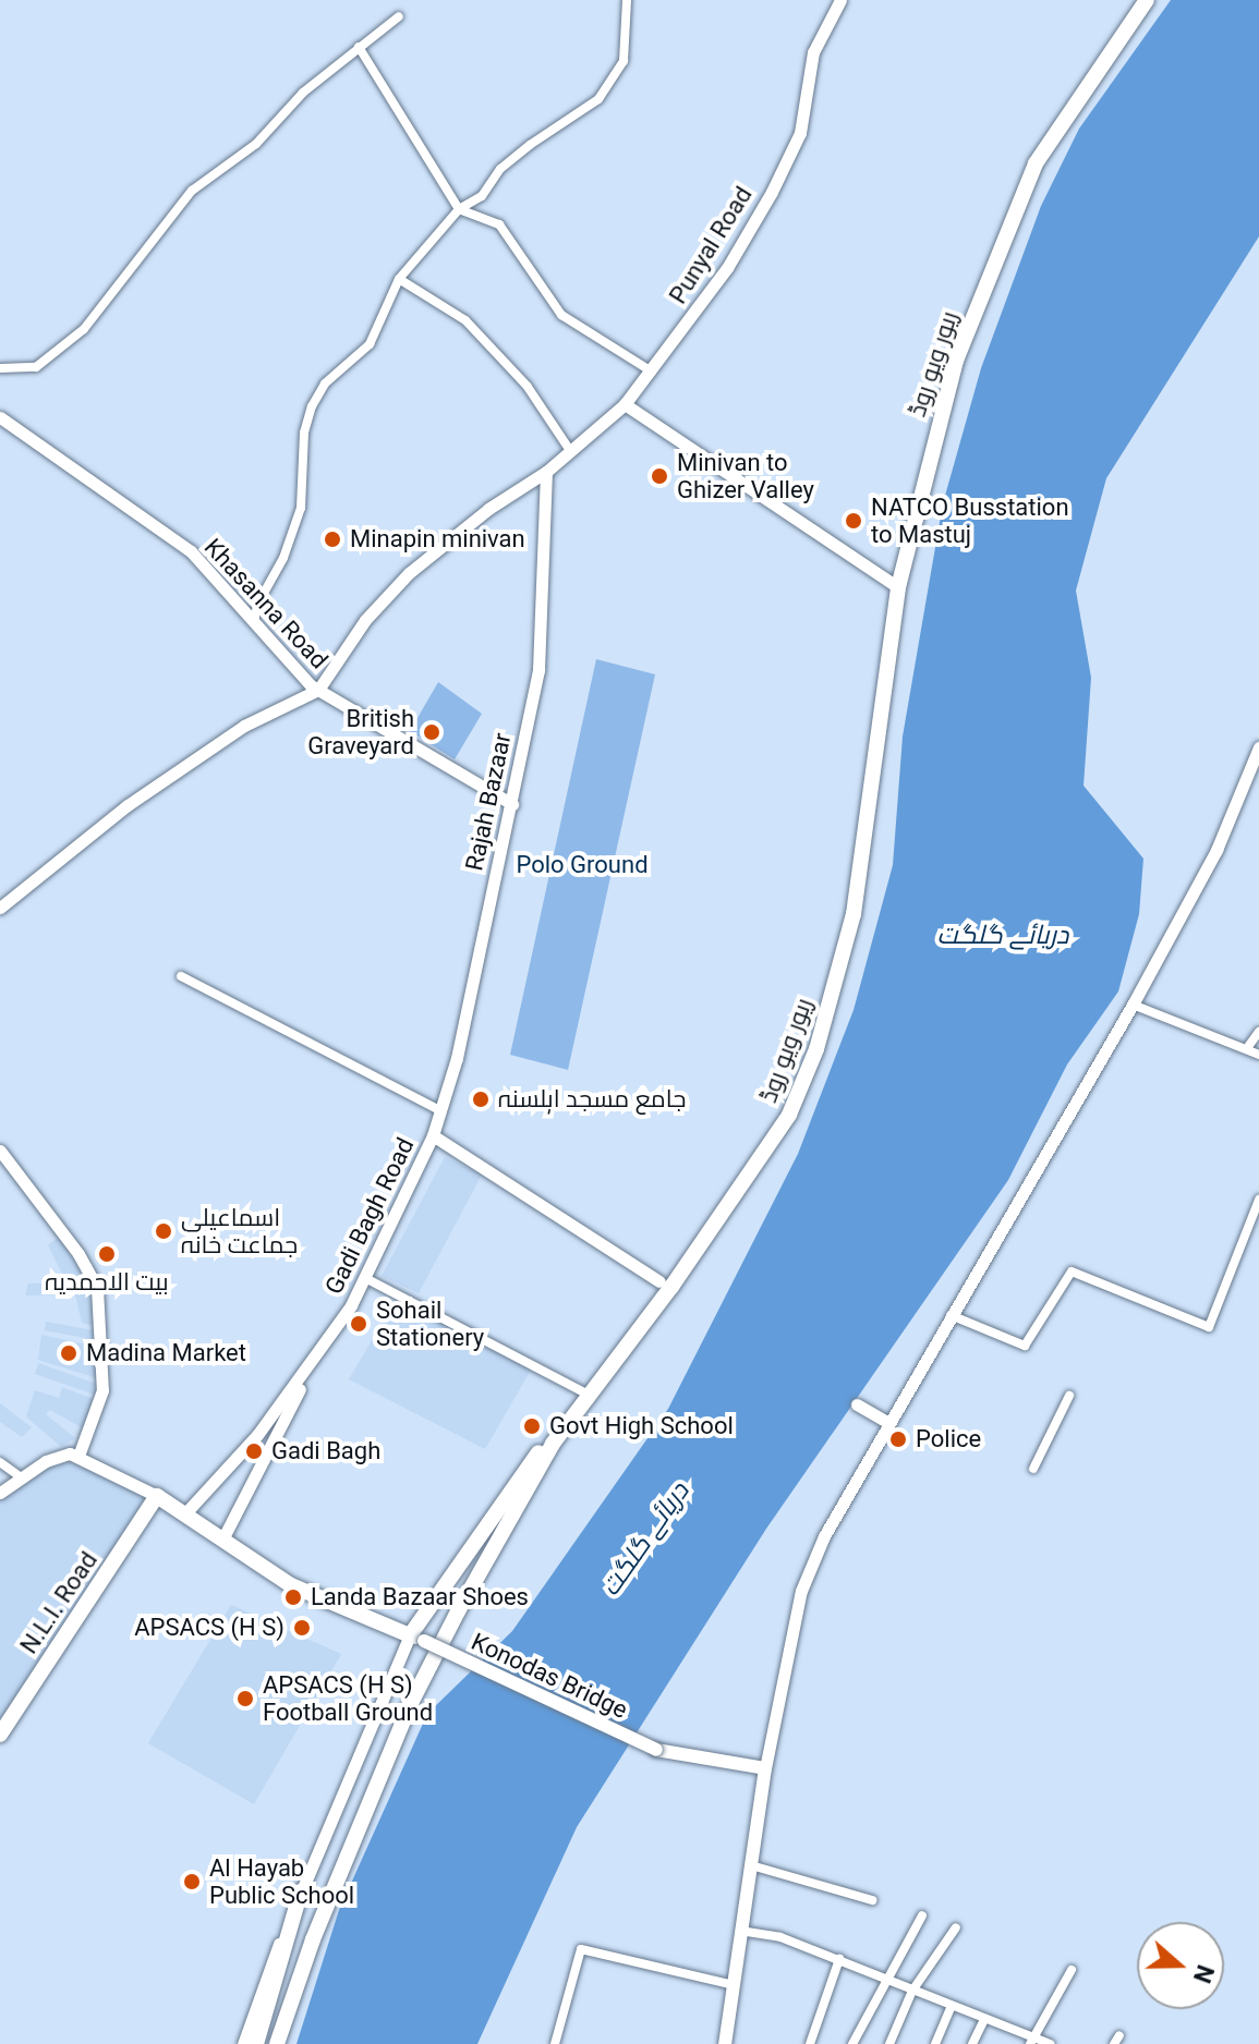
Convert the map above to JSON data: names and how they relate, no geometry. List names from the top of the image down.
{
  "streets": {
    "highway": ["ریور ویو روڈ", "N.L.I. Road"],
    "main road": [
      "Punyal Road",
      "Khasanna Road",
      "Rajah Bazaar",
      "Gadi Bagh Road",
      "Konodas Bridge"
    ]
  },
  "crossings": [
    ["Punyal Road", "Khasanna Road"],
    ["Punyal Road", "Rajah Bazaar"],
    ["Khasanna Road", "Rajah Bazaar"],
    ["Rajah Bazaar", "Gadi Bagh Road"]
  ],
  "water": ["دریائے گلگت"],
  "parks": ["Polo Ground"],
  "places": [
    "Minivan to Ghizer Valley",
    "NATCO Busstation to Mastuj",
    "Minapin minivan",
    "British Graveyard",
    "جامع مسجد اہلسنہ",
    "اسماعیلی جماعت خانہ",
    "بیت الاحمدیہ",
    "Sohail Stationery",
    "Madina Market",
    "Govt High School",
    "Police",
    "Gadi Bagh",
    "Landa Bazaar Shoes",
    "APSACS (H S)",
    "APSACS (H S) Football Ground",
    "Al Hayab Public School"
  ],
  "north": "right"
}
